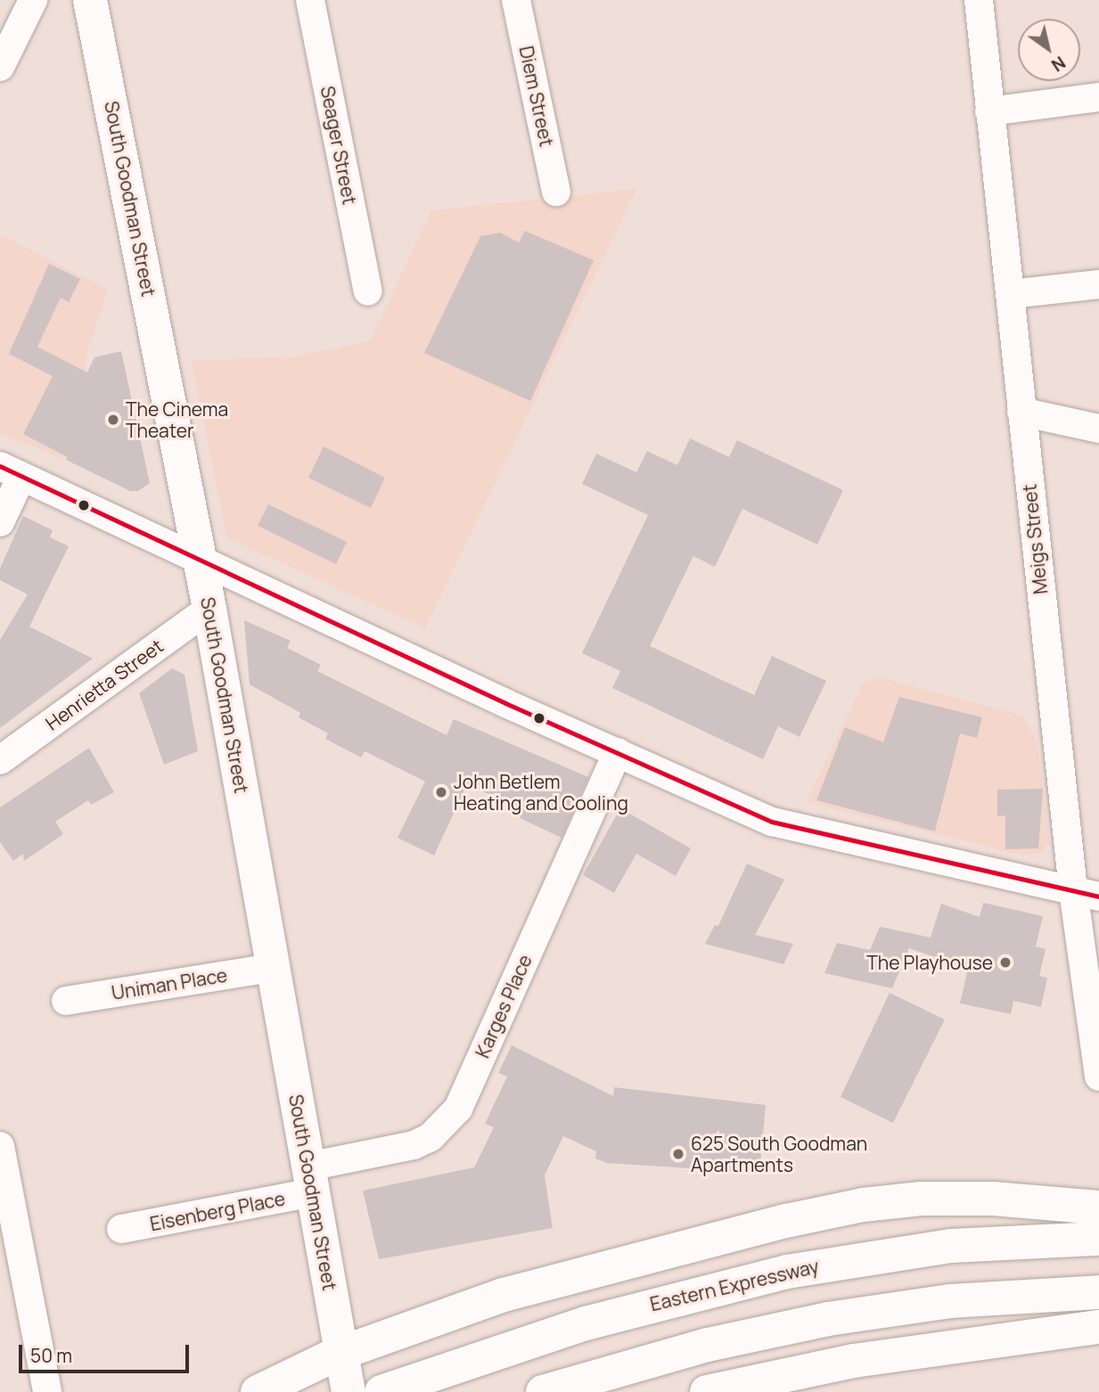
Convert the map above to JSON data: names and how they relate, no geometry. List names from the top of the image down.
{
  "streets": {
    "main road": ["South Goodman Street", "Eastern Expressway"],
    "street": [
      "Diem Street",
      "Seager Street",
      "Meigs Street",
      "Henrietta Street",
      "Uniman Place",
      "Karges Place",
      "Eisenberg Place"
    ]
  },
  "crossings": [
    ["South Goodman Street", "Henrietta Street"],
    ["South Goodman Street", "Uniman Place"],
    ["South Goodman Street", "Karges Place"],
    ["South Goodman Street", "Eisenberg Place"],
    ["Karges Place", "Eisenberg Place"]
  ],
  "places": [
    "The Cinema Theater",
    "John Betlem Heating and Cooling",
    "The Playhouse",
    "625 South Goodman Apartments"
  ],
  "scale_bar": "50 m",
  "north": "bottom right"
}
